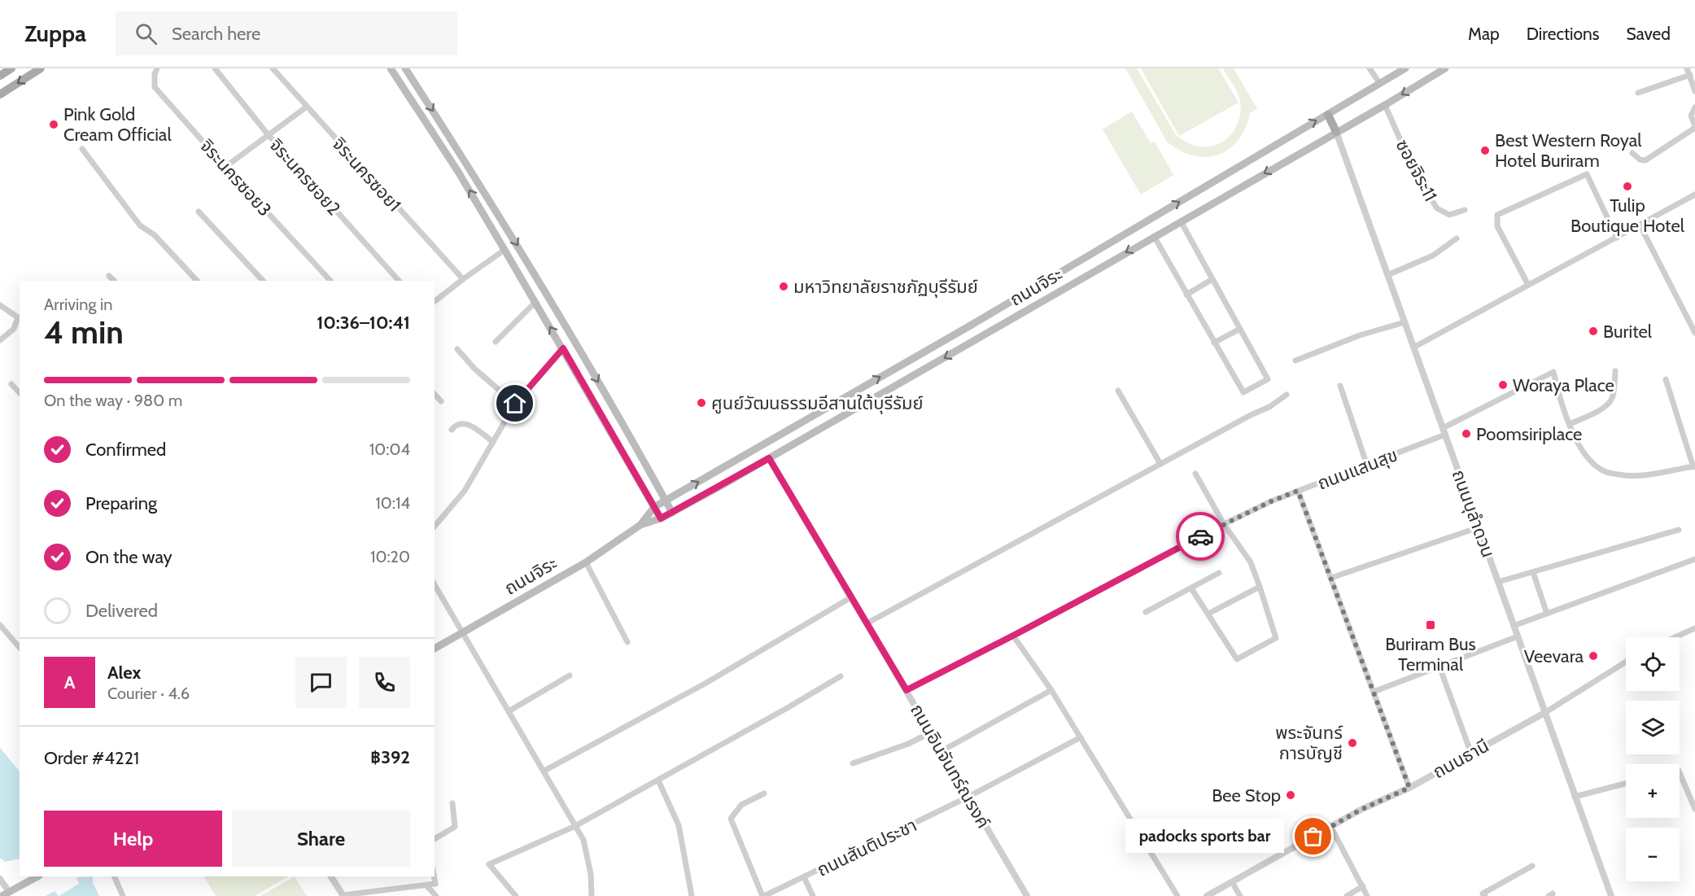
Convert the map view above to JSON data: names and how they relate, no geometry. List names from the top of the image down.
{
  "streets": {
    "main road": ["ถนนจิระ"],
    "street": [
      "ซอยจิระ11",
      "จิระนครซอย1",
      "จิระนครซอย2",
      "จิระนครซอย3",
      "ถนนแสนสุข",
      "ถนนบุลำดวน",
      "ถนนธานี",
      "ถนนอินจันทร์ณรงค์",
      "ถนนสันติประชา"
    ]
  },
  "crossings": [
    ["ซอยจิระ11", "ถนนจิระ"],
    ["ถนนจิระ", "ถนนบุลำดวน"],
    ["ถนนจิระ", "ถนนอินจันทร์ณรงค์"],
    ["ถนนแสนสุข", "ถนนบุลำดวน"],
    ["ถนนแสนสุข", "ถนนอินจันทร์ณรงค์"],
    ["ถนนบุลำดวน", "ถนนธานี"],
    ["ถนนอินจันทร์ณรงค์", "ถนนสันติประชา"]
  ],
  "places": {
    "other": [
      "Pink Gold Cream Official",
      "Best Western Royal Hotel Buriram",
      "Tulip Boutique Hotel",
      "มหาวิทยาลัยราชภัฏบุรีรัมย์",
      "Buritel",
      "Woraya Place",
      "ศูนย์วัฒนธรรมอีสานใต้บุรีรัมย์",
      "Poomsiriplace",
      "Veevara",
      "พระจันทร์ การบัญชี",
      "Bee Stop",
      "padocks sports bar"
    ],
    "transit": ["Buriram Bus Terminal"]
  },
  "page": {
    "header": "Zuppa",
    "search": "Search here",
    "nav": ["Map", "Directions", "Saved"],
    "heading": ["4 min", "Arriving in", "10:36–10:41"],
    "panel": [
      "Alex",
      "Courier · 4.6",
      "Order #4221",
      "฿392"
    ],
    "bar": "On the way · 980 m",
    "list": [
      ["Confirmed", "10:04"],
      ["Preparing", "10:14"],
      ["On the way", "10:20"],
      "Delivered"
    ],
    "map_buttons": ["+", "−"],
    "round": "A",
    "buttons": ["Help", "Share"],
    "bubble": "padocks sports bar"
  }
}
